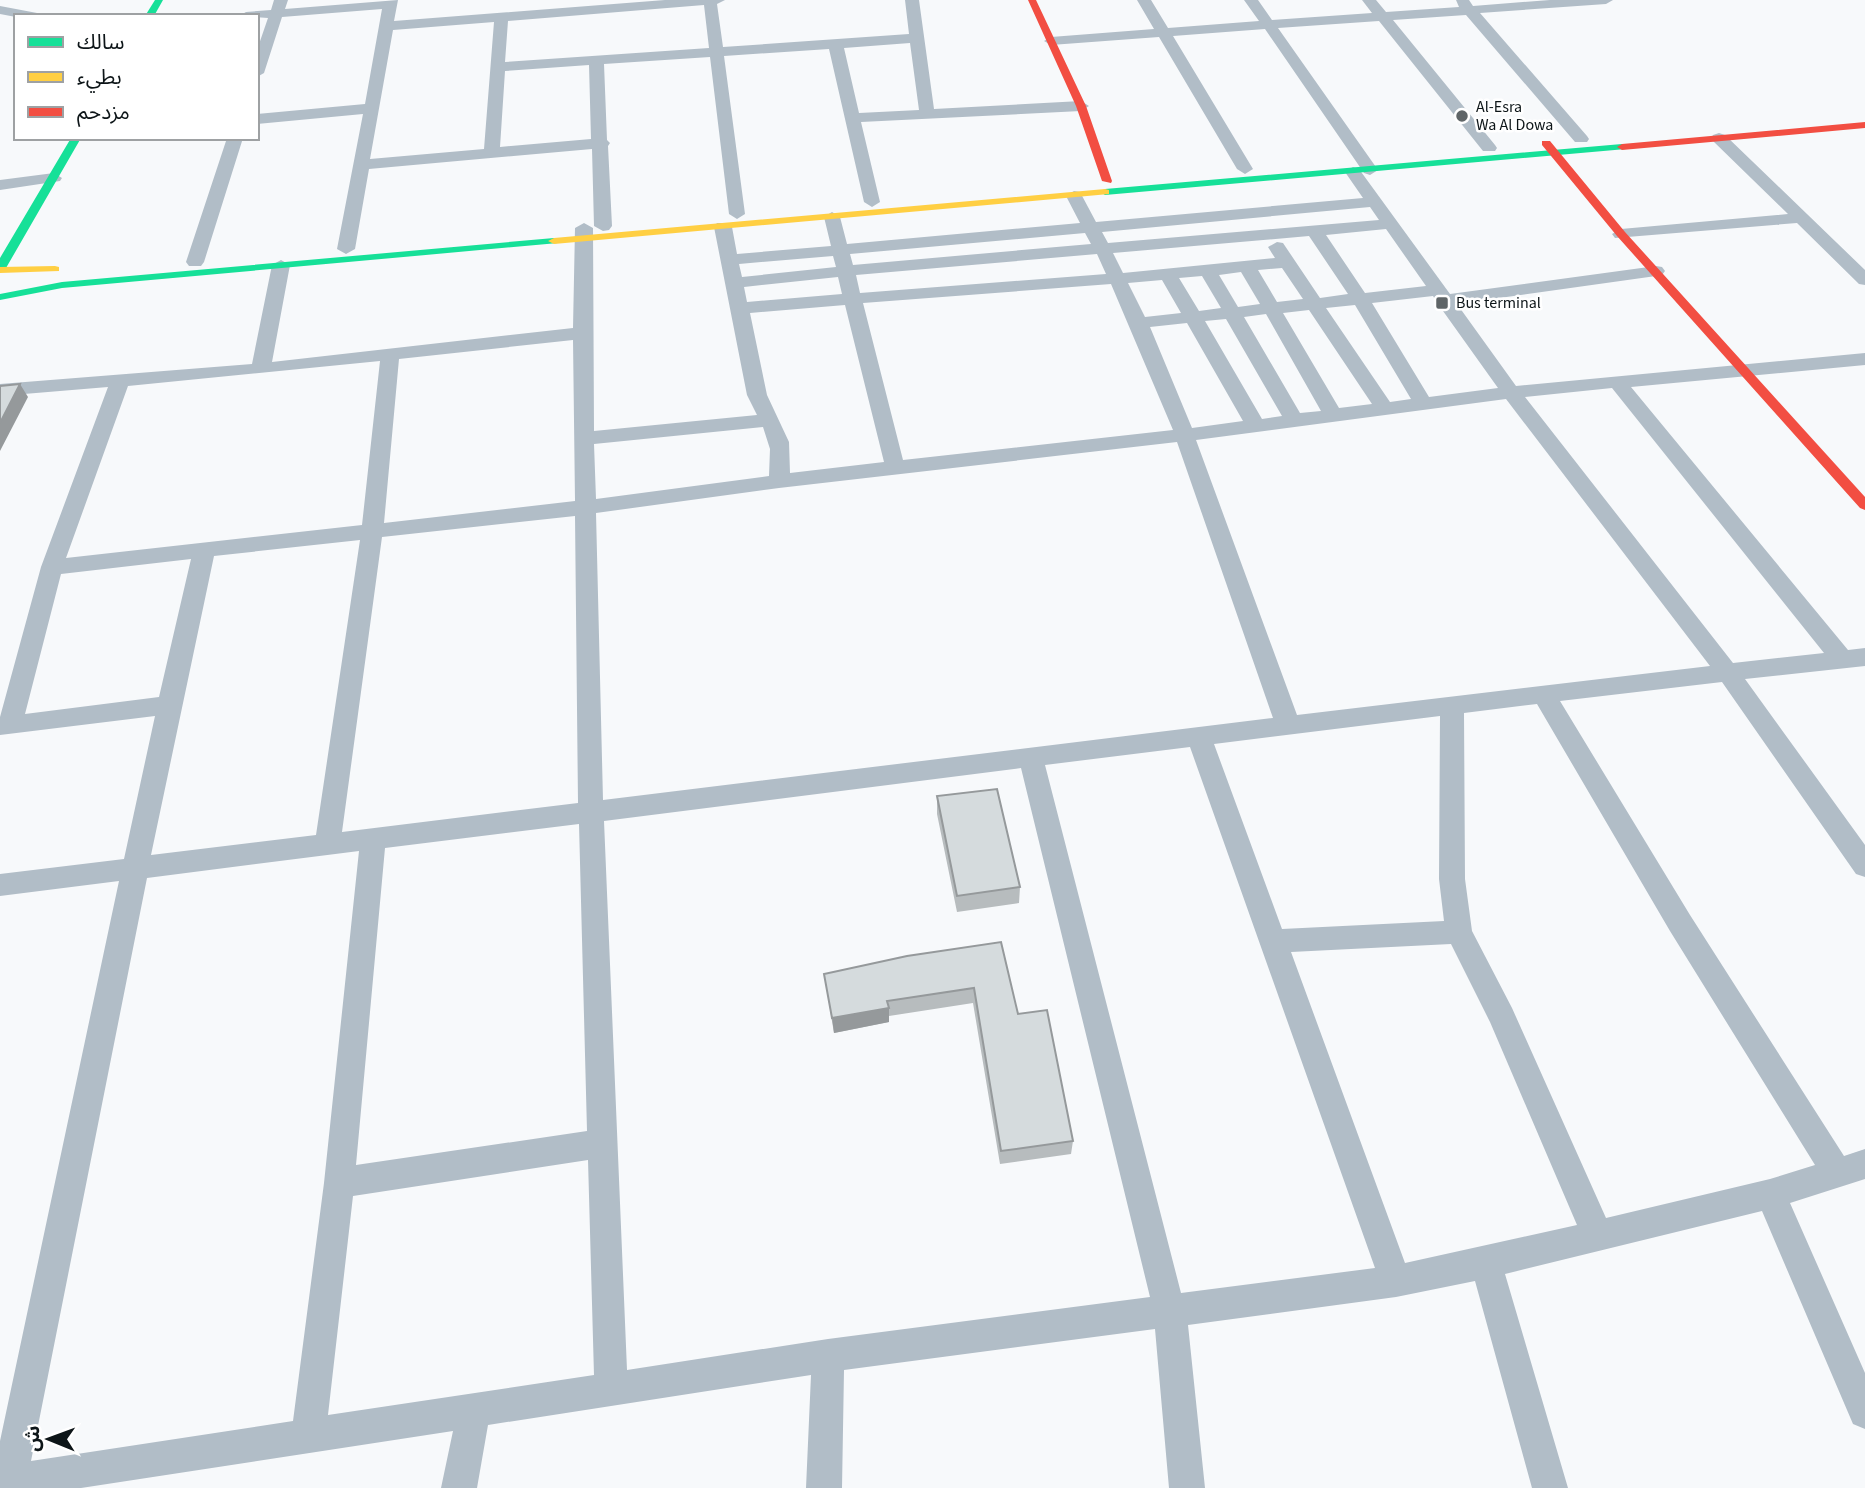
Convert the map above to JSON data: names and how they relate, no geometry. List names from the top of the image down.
{
  "places": {
    "other": ["Al-Esra Wa Al Dowa"],
    "transit": ["Bus terminal"]
  },
  "legend": ["سالك", "بطيء", "مزدحم"],
  "north": "left"
}
